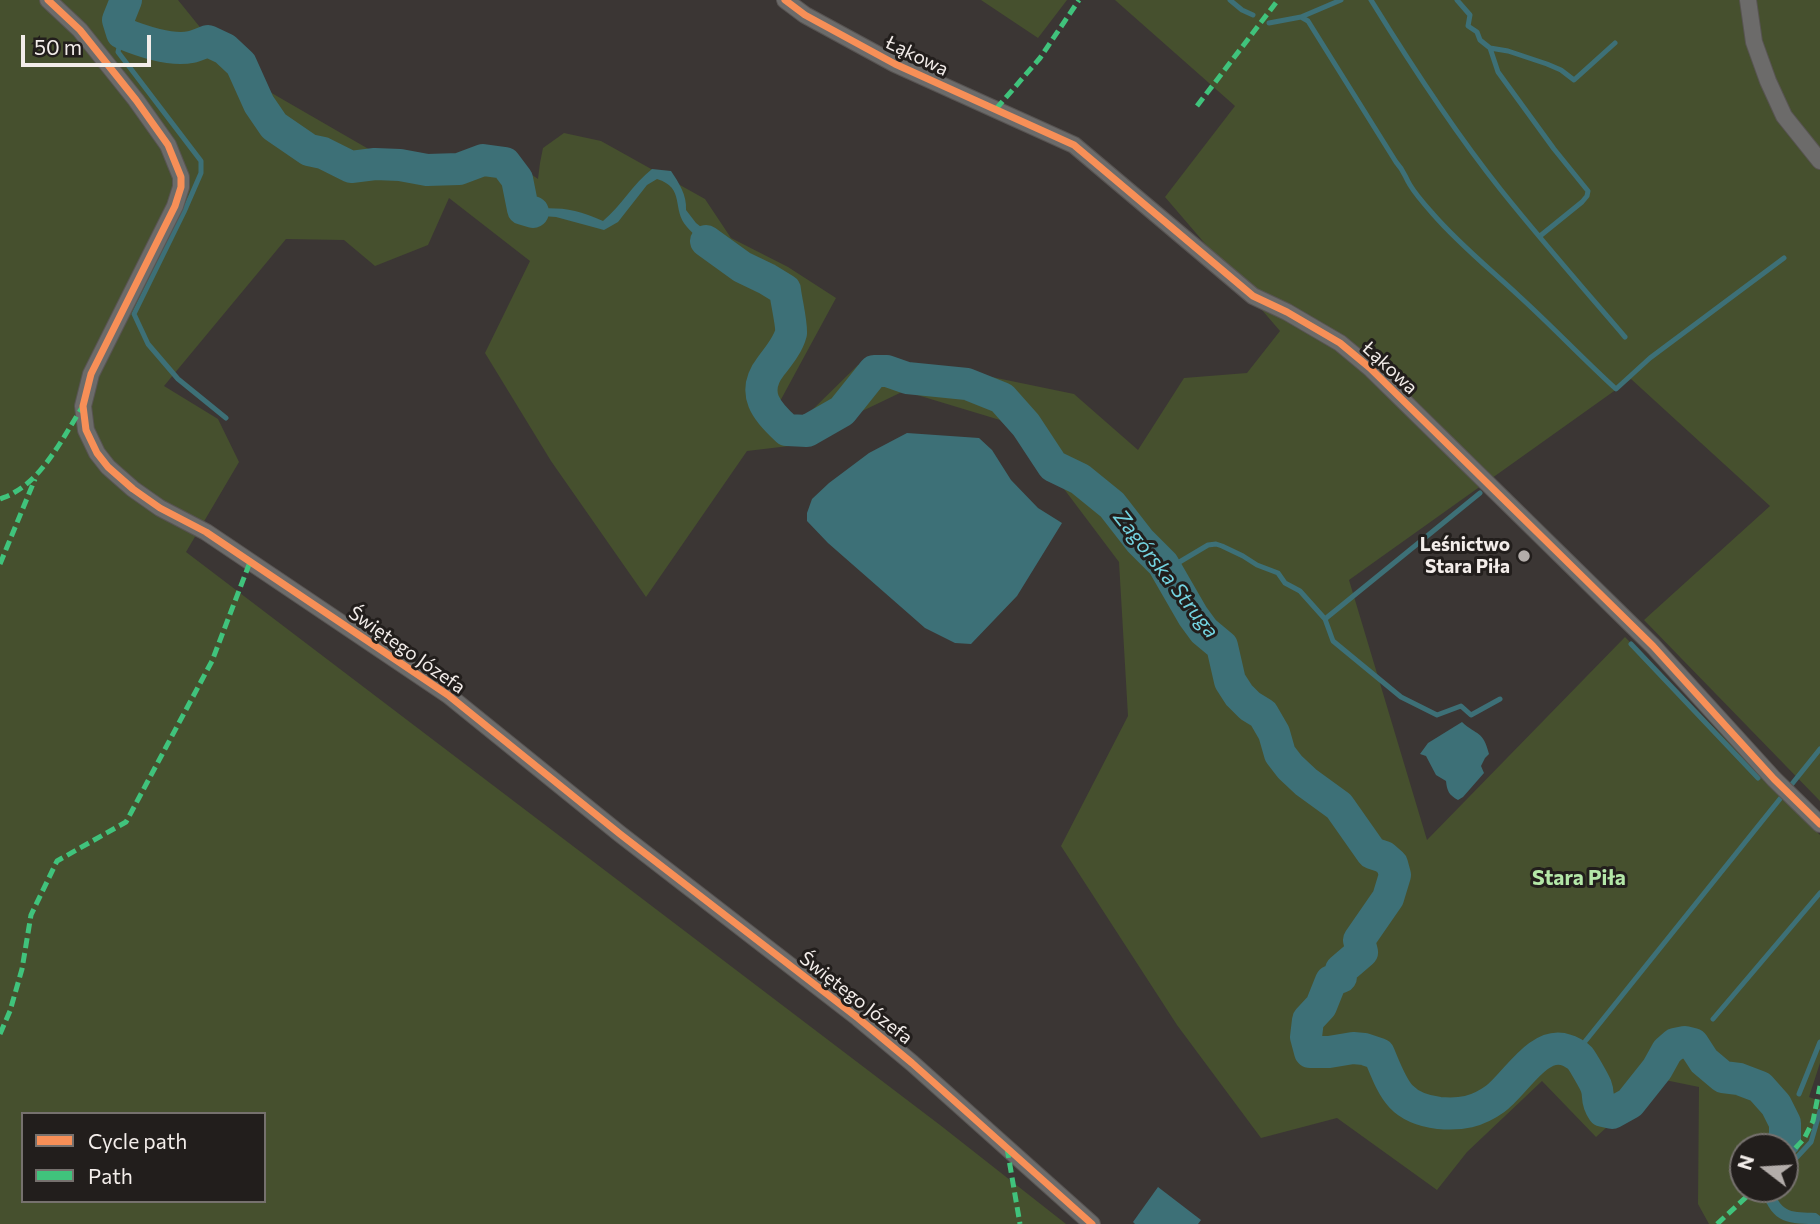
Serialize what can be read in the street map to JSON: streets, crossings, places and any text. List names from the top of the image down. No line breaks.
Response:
{"streets":{"street":["Łąkowa","Świętego Józefa"]},"districts":["Stara Piła"],"water":["Zagórska Struga"],"places":["Leśnictwo Stara Piła"],"legend":["Cycle path","Path"],"scale_bar":"50 m","north":"left"}
